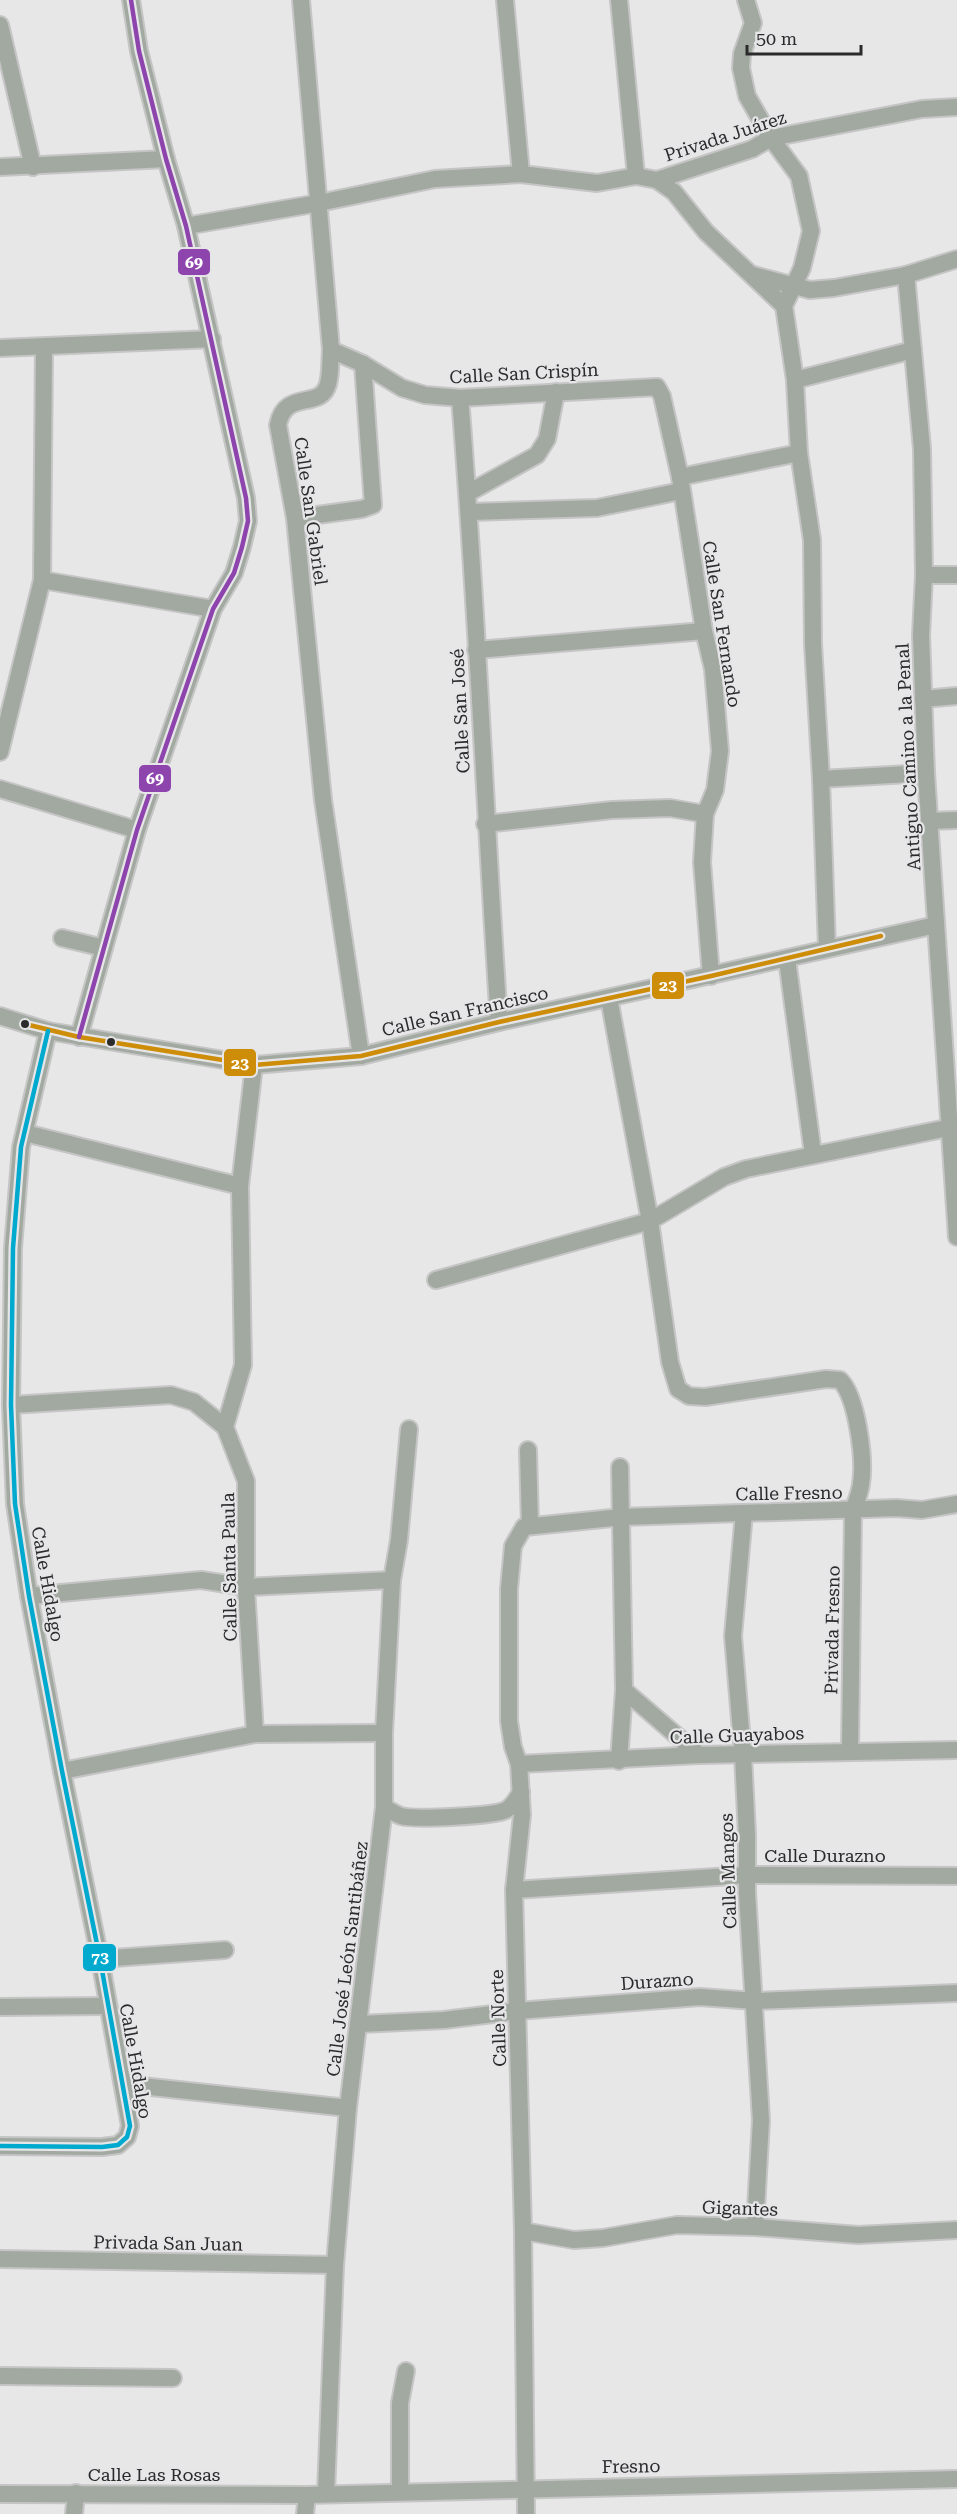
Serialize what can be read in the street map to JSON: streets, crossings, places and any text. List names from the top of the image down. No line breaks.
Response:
{"streets":{"street":["Privada Juárez","Calle San Crispín","Calle San Gabriel","Calle San Fernando","Calle San José","Antiguo Camino a la Penal","Calle San Francisco","Calle Fresno","Calle Santa Paula","Calle Hidalgo","Privada Fresno","Calle Guayabos","Calle Durazno","Calle Mangos","Calle José León Santibáñez","Durazno","Calle Norte","Gigantes","Privada San Juan","Fresno","Calle Las Rosas"]},"crossings":[["Privada Juárez","Calle San Gabriel"],["Calle San Crispín","Calle San Gabriel"],["Calle San Crispín","Calle San Fernando"],["Calle San Crispín","Calle San José"],["Calle San Gabriel","Calle San Francisco"],["Calle San Fernando","Calle San Francisco"],["Calle San José","Calle San Francisco"],["Antiguo Camino a la Penal","Calle San Francisco"],["Calle San Francisco","Calle Hidalgo"],["Calle Fresno","Privada Fresno"],["Calle Fresno","Calle Mangos"],["Calle Fresno","Calle Norte"],["Privada Fresno","Calle Guayabos"],["Calle Guayabos","Calle Mangos"],["Calle Guayabos","Calle Norte"],["Calle Durazno","Calle Mangos"],["Calle Durazno","Calle Norte"],["Calle Mangos","Durazno"],["Calle Mangos","Gigantes"],["Calle José León Santibáñez","Durazno"],["Calle José León Santibáñez","Privada San Juan"],["Calle José León Santibáñez","Fresno"],["Durazno","Calle Norte"],["Calle Norte","Gigantes"],["Calle Norte","Fresno"],["Fresno","Calle Las Rosas"]],"lines":["transit line 69","transit line 23","transit line 73"],"scale_bar":"50 m"}
